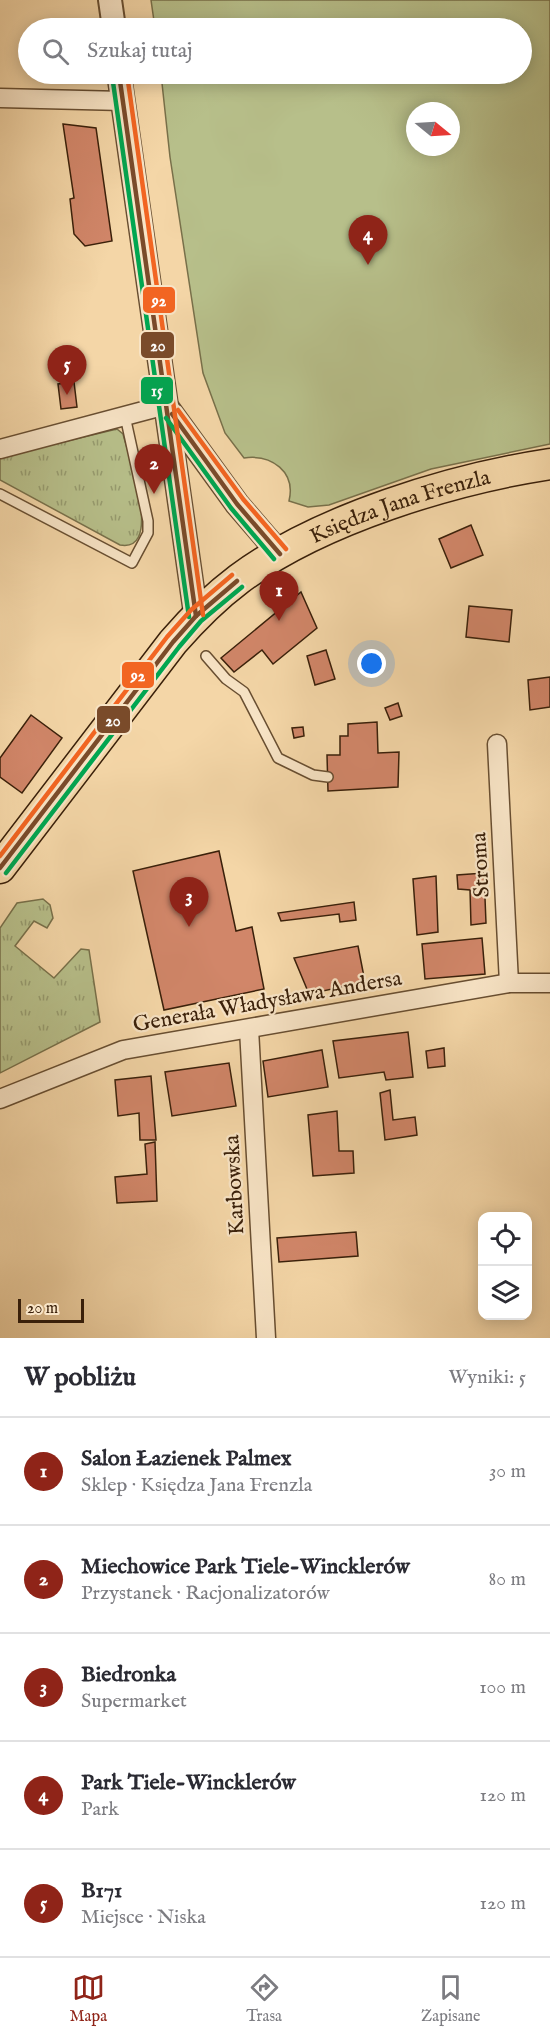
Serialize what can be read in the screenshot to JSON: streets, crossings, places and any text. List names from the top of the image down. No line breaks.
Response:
{"streets":{"main road":["Księdza Jana Frenzla"],"street":["Stroma","Generała Władysława Andersa","Karbowska"]},"crossings":[["Stroma","Generała Władysława Andersa"],["Generała Władysława Andersa","Karbowska"]],"lines":["transit line 20","transit line 15","transit line 92"],"scale_bar":"20 m","north":"right","page":{"search":"Szukaj tutaj","pins":["4","5","2","1","3"],"scale":"20 m","heading":["W pobliżu","Wyniki: 5"],"list":[{"mark":"1","name":"Salon Łazienek Palmex","note":"Sklep · Księdza Jana Frenzla","value":"30 m"},{"mark":"2","name":"Miechowice Park Tiele-Wincklerów","note":"Przystanek · Racjonalizatorów","value":"80 m"},{"mark":"3","name":"Biedronka","note":"Supermarket","value":"100 m"},{"mark":"4","name":"Park Tiele-Wincklerów","note":"Park","value":"120 m"},{"mark":"5","name":"B171","note":"Miejsce · Niska","value":"120 m"}],"nav":["Mapa","Trasa","Zapisane"]}}
